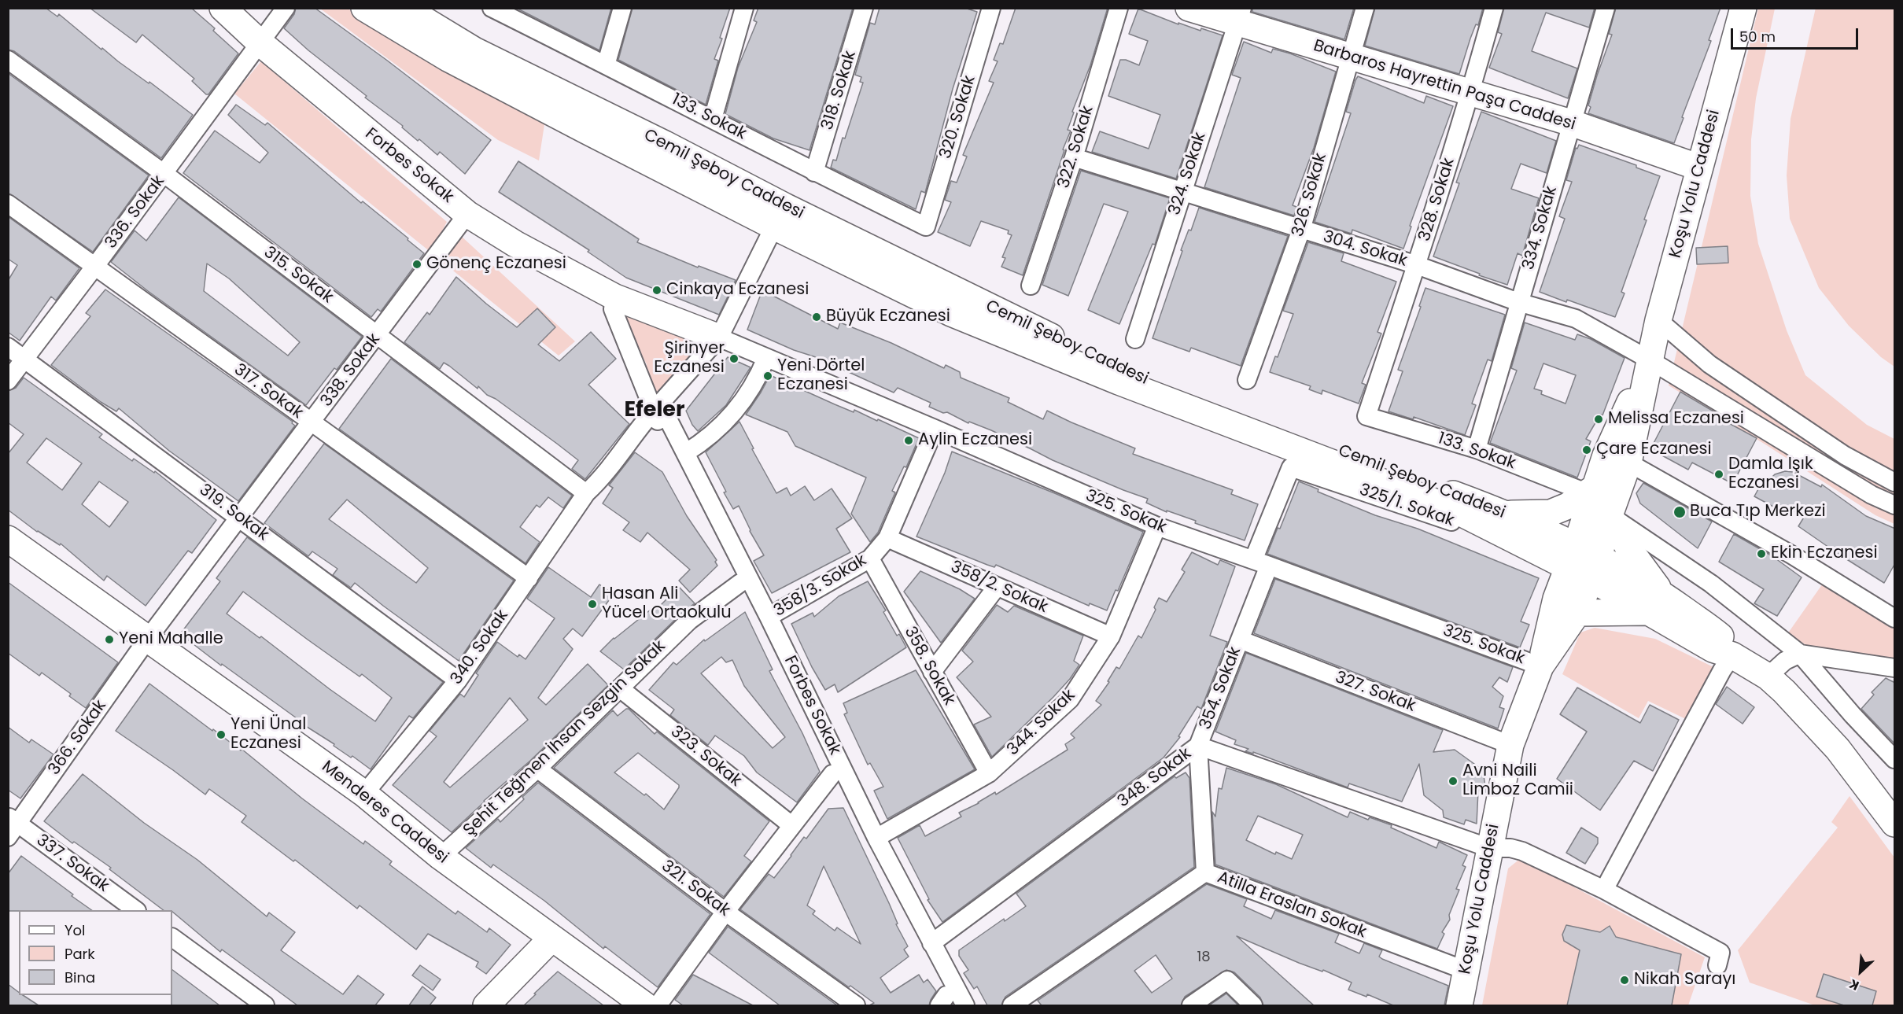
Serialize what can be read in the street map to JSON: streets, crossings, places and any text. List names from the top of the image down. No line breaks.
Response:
{"streets":{"main road":["Barbaros Hayrettin Paşa Caddesi","Forbes Sokak","Cemil Şeboy Caddesi","Koşu Yolu Caddesi","Menderes Caddesi"],"street":["318. Sokak","133. Sokak","320. Sokak","322. Sokak","324. Sokak","326. Sokak","328. Sokak","336. Sokak","334. Sokak","304. Sokak","315. Sokak","338. Sokak","317. Sokak","325/1. Sokak","325. Sokak","319. Sokak","358/3. Sokak","358/2. Sokak","340. Sokak","358. Sokak","354. Sokak","327. Sokak","344. Sokak","366. Sokak","Şehit Teğmen İhsan Sezgin Sokak","323. Sokak","348. Sokak","337. Sokak","321. Sokak","Atilla Eraslan Sokak"]},"crossings":[["Barbaros Hayrettin Paşa Caddesi","324. Sokak"],["Barbaros Hayrettin Paşa Caddesi","Koşu Yolu Caddesi"],["Barbaros Hayrettin Paşa Caddesi","326. Sokak"],["Barbaros Hayrettin Paşa Caddesi","328. Sokak"],["Barbaros Hayrettin Paşa Caddesi","334. Sokak"],["318. Sokak","133. Sokak"],["133. Sokak","320. Sokak"],["133. Sokak","Koşu Yolu Caddesi"],["133. Sokak","328. Sokak"],["133. Sokak","334. Sokak"],["322. Sokak","304. Sokak"],["Forbes Sokak","336. Sokak"],["Forbes Sokak","338. Sokak"],["Forbes Sokak","325. Sokak"],["Forbes Sokak","358/3. Sokak"],["Forbes Sokak","344. Sokak"],["Forbes Sokak","Şehit Teğmen İhsan Sezgin Sokak"],["Forbes Sokak","348. Sokak"],["324. Sokak","304. Sokak"],["Cemil Şeboy Caddesi","Koşu Yolu Caddesi"],["Cemil Şeboy Caddesi","325/1. Sokak"],["Koşu Yolu Caddesi","304. Sokak"],["Koşu Yolu Caddesi","325. Sokak"],["Koşu Yolu Caddesi","327. Sokak"],["Koşu Yolu Caddesi","348. Sokak"],["Koşu Yolu Caddesi","Atilla Eraslan Sokak"],["326. Sokak","304. Sokak"],["328. Sokak","304. Sokak"],["336. Sokak","315. Sokak"],["336. Sokak","317. Sokak"],["336. Sokak","319. Sokak"],["334. Sokak","304. Sokak"],["315. Sokak","338. Sokak"],["315. Sokak","340. Sokak"],["338. Sokak","317. Sokak"],["338. Sokak","319. Sokak"],["338. Sokak","366. Sokak"],["338. Sokak","Menderes Caddesi"],["317. Sokak","340. Sokak"],["325/1. Sokak","354. Sokak"],["325. Sokak","358/3. Sokak"],["325. Sokak","354. Sokak"],["325. Sokak","344. Sokak"],["319. Sokak","340. Sokak"],["358/3. Sokak","358/2. Sokak"],["358/3. Sokak","358. Sokak"],["358/2. Sokak","344. Sokak"],["340. Sokak","Menderes Caddesi"],["358. Sokak","344. Sokak"],["354. Sokak","327. Sokak"],["354. Sokak","348. Sokak"],["354. Sokak","Atilla Eraslan Sokak"],["366. Sokak","Menderes Caddesi"],["366. Sokak","337. Sokak"],["Şehit Teğmen İhsan Sezgin Sokak","323. Sokak"],["Şehit Teğmen İhsan Sezgin Sokak","Menderes Caddesi"],["Şehit Teğmen İhsan Sezgin Sokak","321. Sokak"]],"districts":["Efeler"],"places":["Gönenç Eczanesi","Cinkaya Eczanesi","Büyük Eczanesi","Şirinyer Eczanesi","Yeni Dörtel Eczanesi","Melissa Eczanesi","Aylin Eczanesi","Çare Eczanesi","Damla Işık Eczanesi","Buca Tıp Merkezi","Ekin Eczanesi","Hasan Ali Yücel Ortaokulu","Yeni Mahalle","Yeni Ünal Eczanesi","Avni Naili Limboz Camii","Nikah Sarayı"],"house_numbers":["18"],"legend":["Yol","Park","Bina"],"scale_bar":"50 m","north":"bottom left"}
